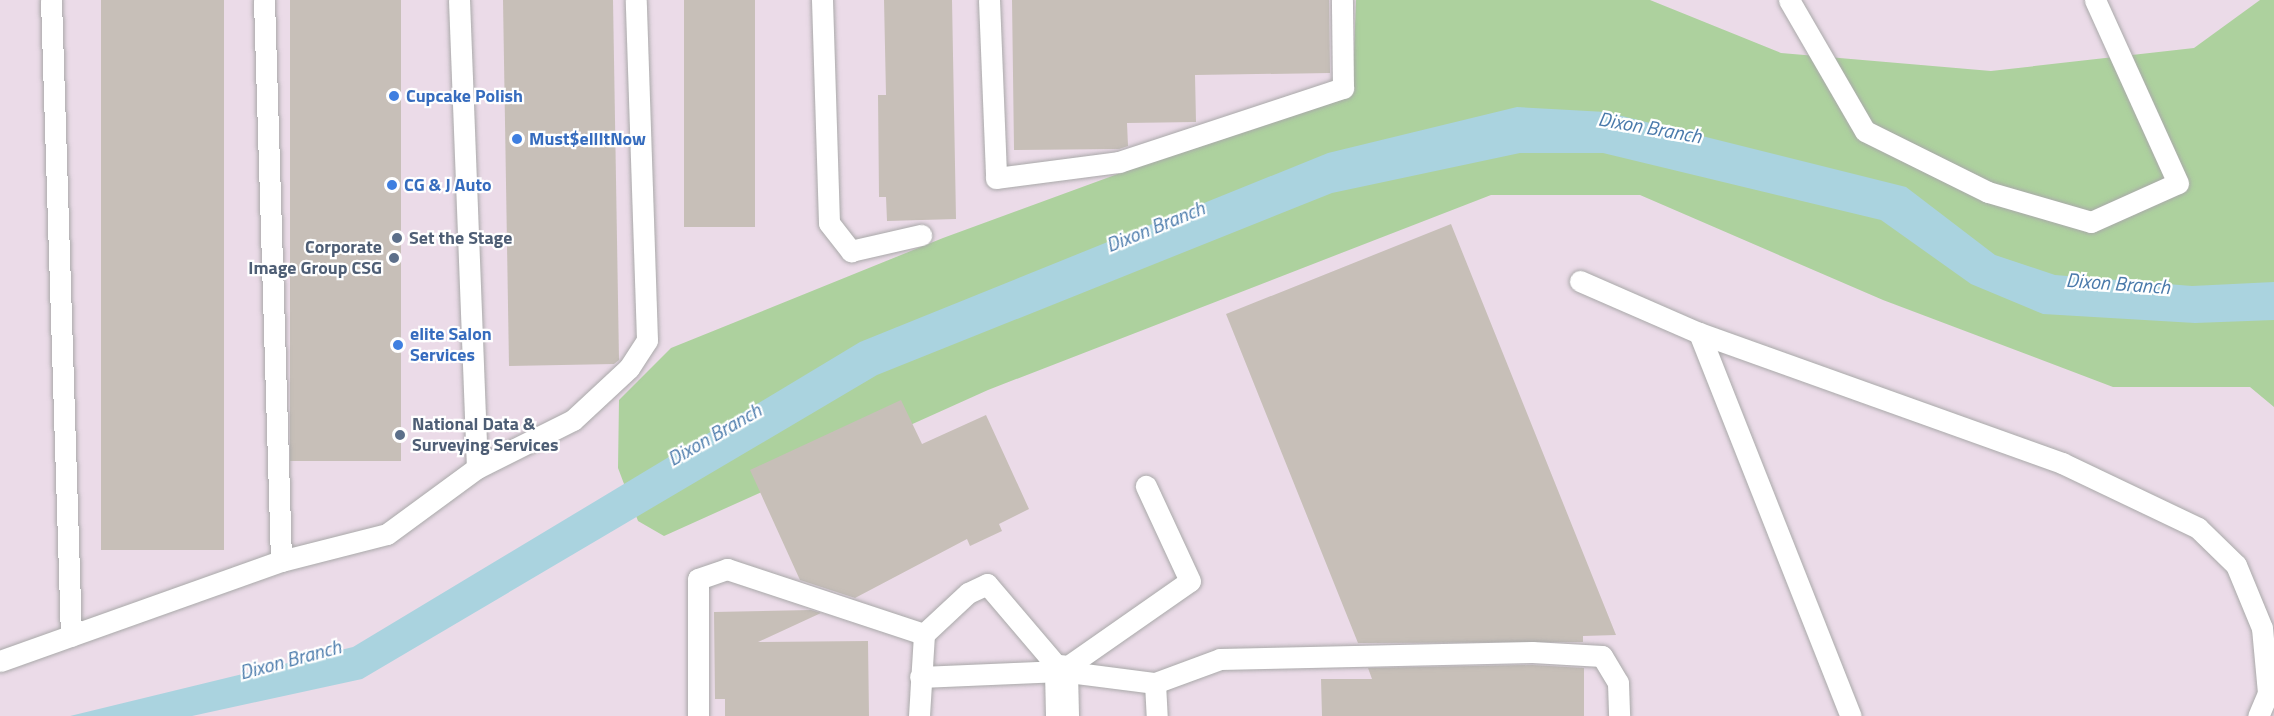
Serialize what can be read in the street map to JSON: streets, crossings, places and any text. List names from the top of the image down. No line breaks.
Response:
{"water":["Dixon Branch"],"places":["Cupcake Polish","Must$ellItNow","CG & J Auto","Set the Stage","Corporate Image Group CSG","elite Salon Services","National Data & Surveying Services"]}
